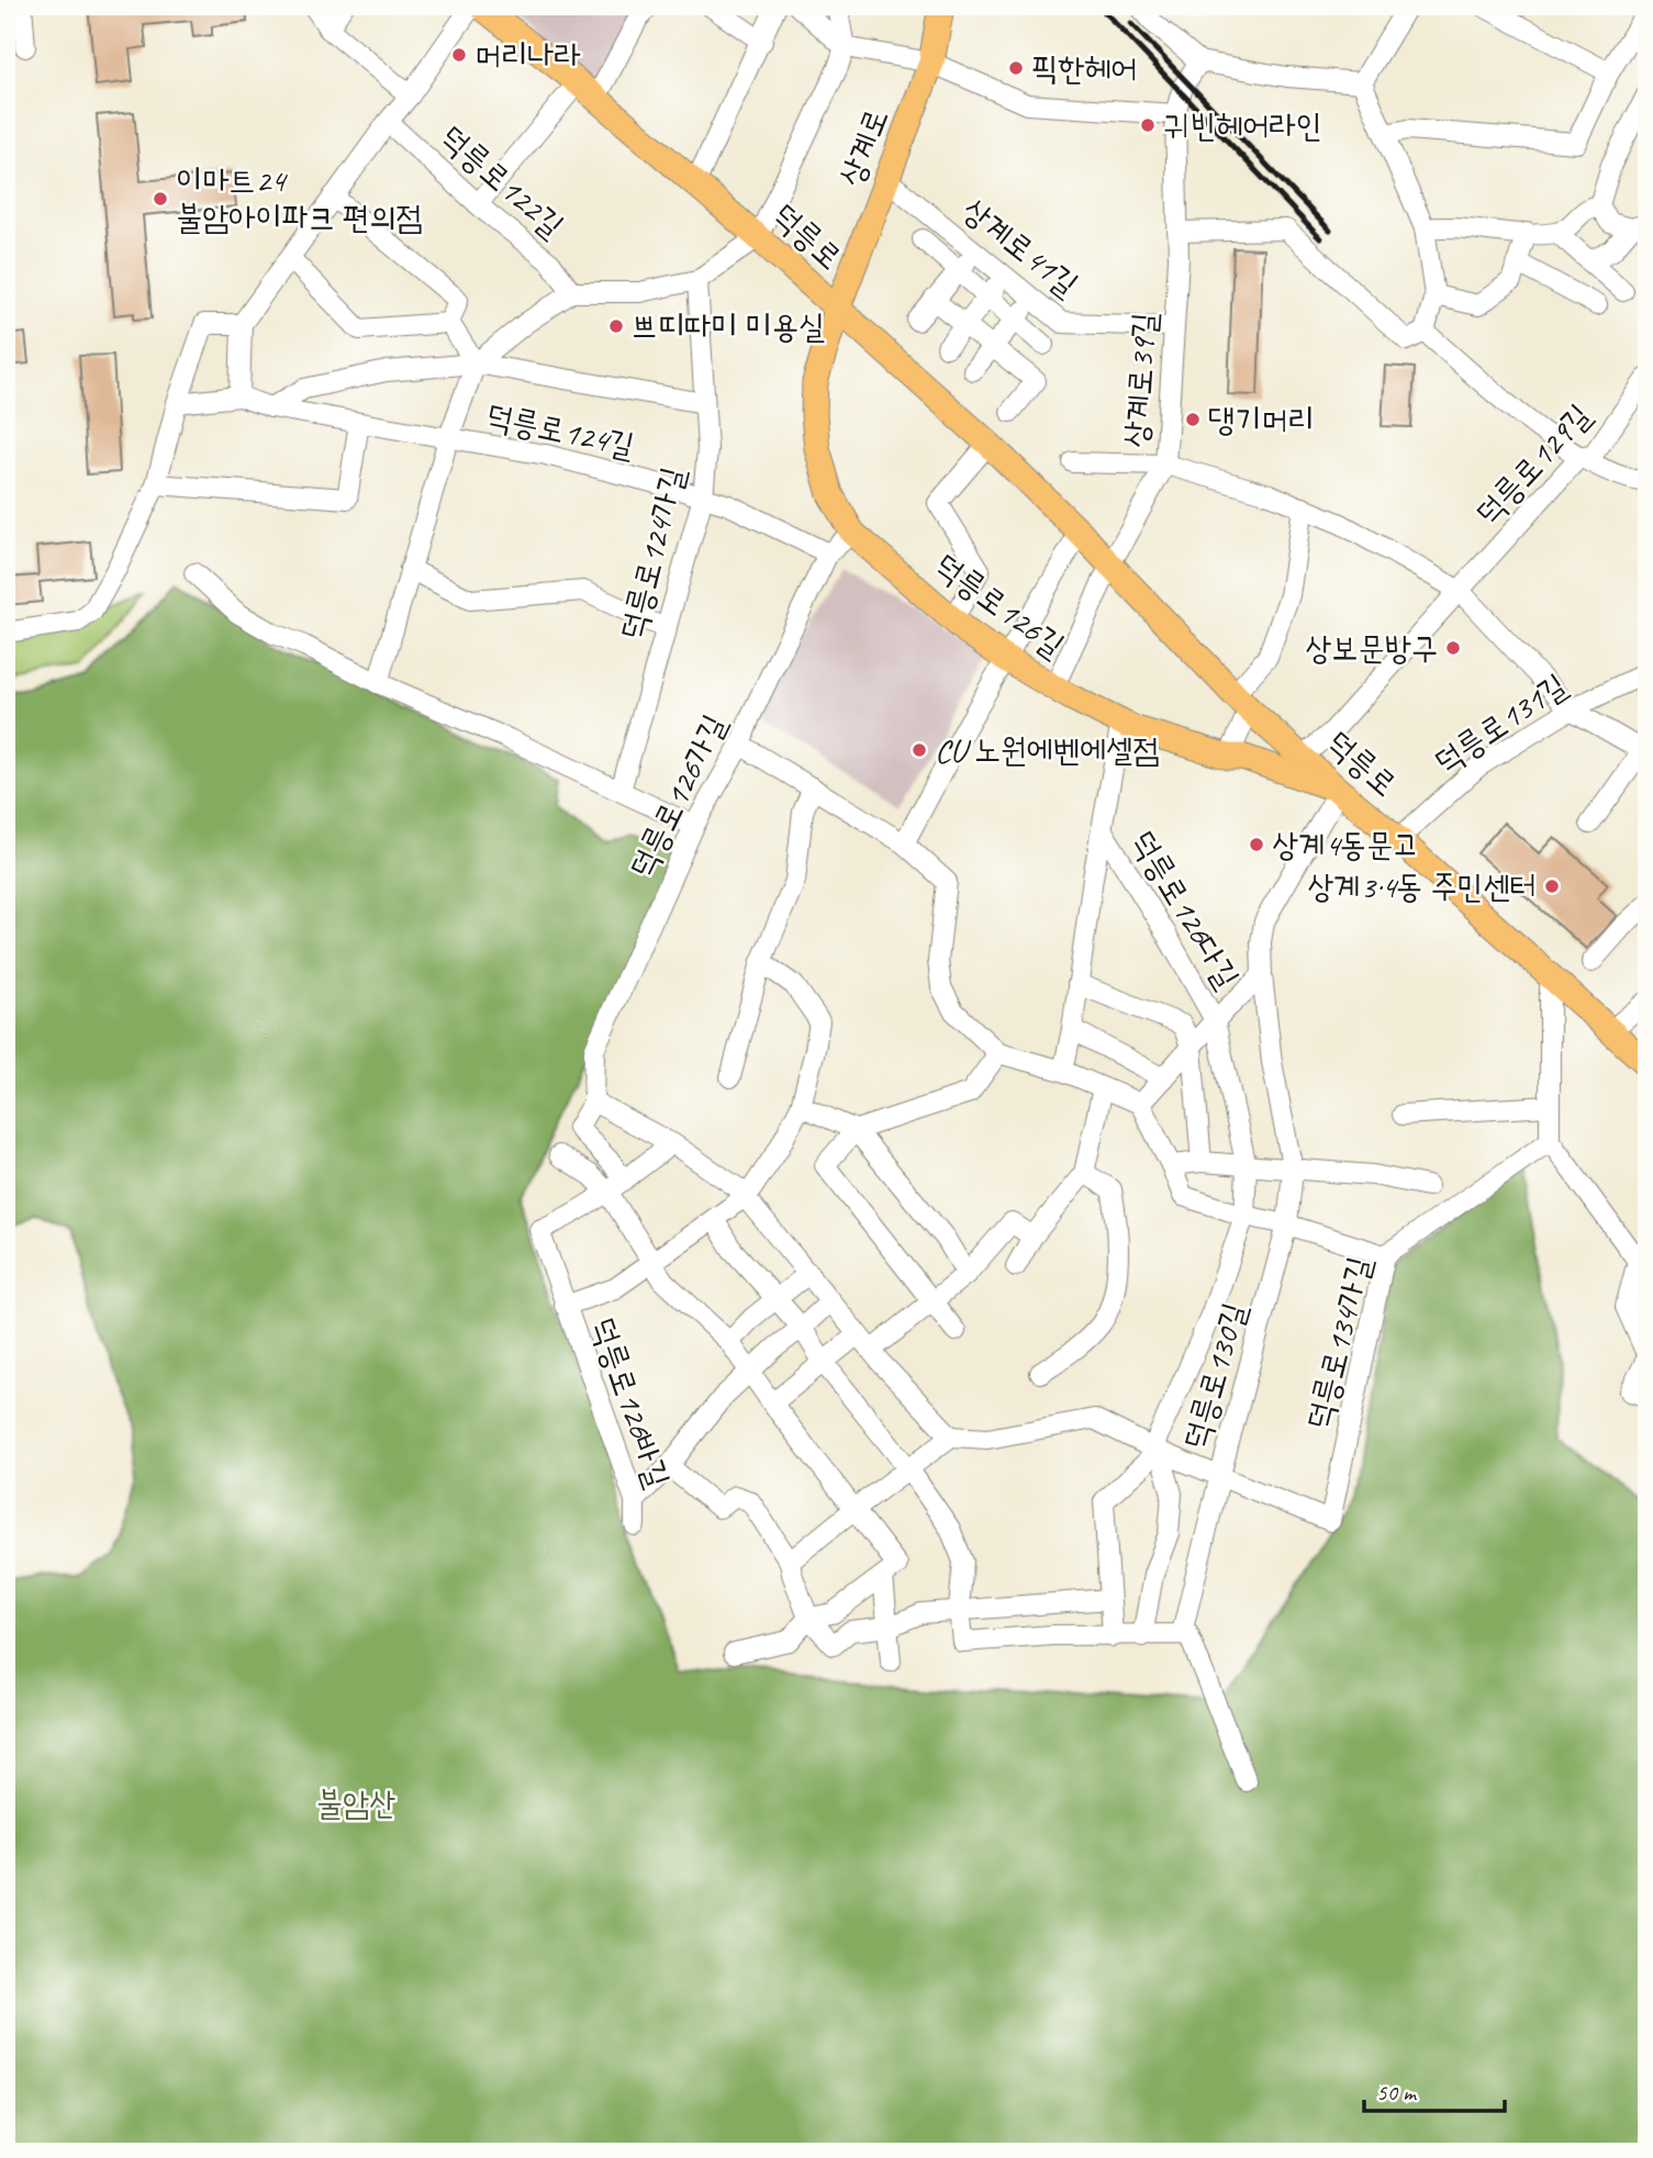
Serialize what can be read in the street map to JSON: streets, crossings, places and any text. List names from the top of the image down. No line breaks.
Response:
{"streets":{"main road":["상계로","덕릉로","덕릉로126길"],"street":["덕릉로122길","상계로41길","상계로39길","덕릉로124길","덕릉로129길","덕릉로124가길","덕릉로131길","덕릉로126가길","덕릉로126다길","덕릉로134가길","덕릉로130길","덕릉로126바길"]},"crossings":[["상계로","덕릉로"],["상계로","상계로41길"],["상계로","덕릉로126길"],["덕릉로122길","덕릉로124길"],["덕릉로","상계로39길"],["덕릉로","덕릉로129길"],["덕릉로","덕릉로126길"],["덕릉로","덕릉로131길"],["덕릉로","덕릉로130길"],["상계로41길","상계로39길"],["덕릉로124길","덕릉로124가길"],["덕릉로124길","덕릉로126가길"],["덕릉로126길","덕릉로126가길"],["덕릉로126길","덕릉로126다길"],["덕릉로126길","덕릉로130길"],["덕릉로126가길","덕릉로126바길"],["덕릉로126다길","덕릉로130길"],["덕릉로134가길","덕릉로130길"]],"parks":["불암산"],"places":["머리나라","픽한헤어","귀빈헤어라인","이마트24 불암아이파크 편의점","쁘띠따미 미용실","댕기머리","상보문방구","CU 노원에벤에셀점","상계4동문고","상계3·4동 주민센터"],"scale_bar":"50 m"}
